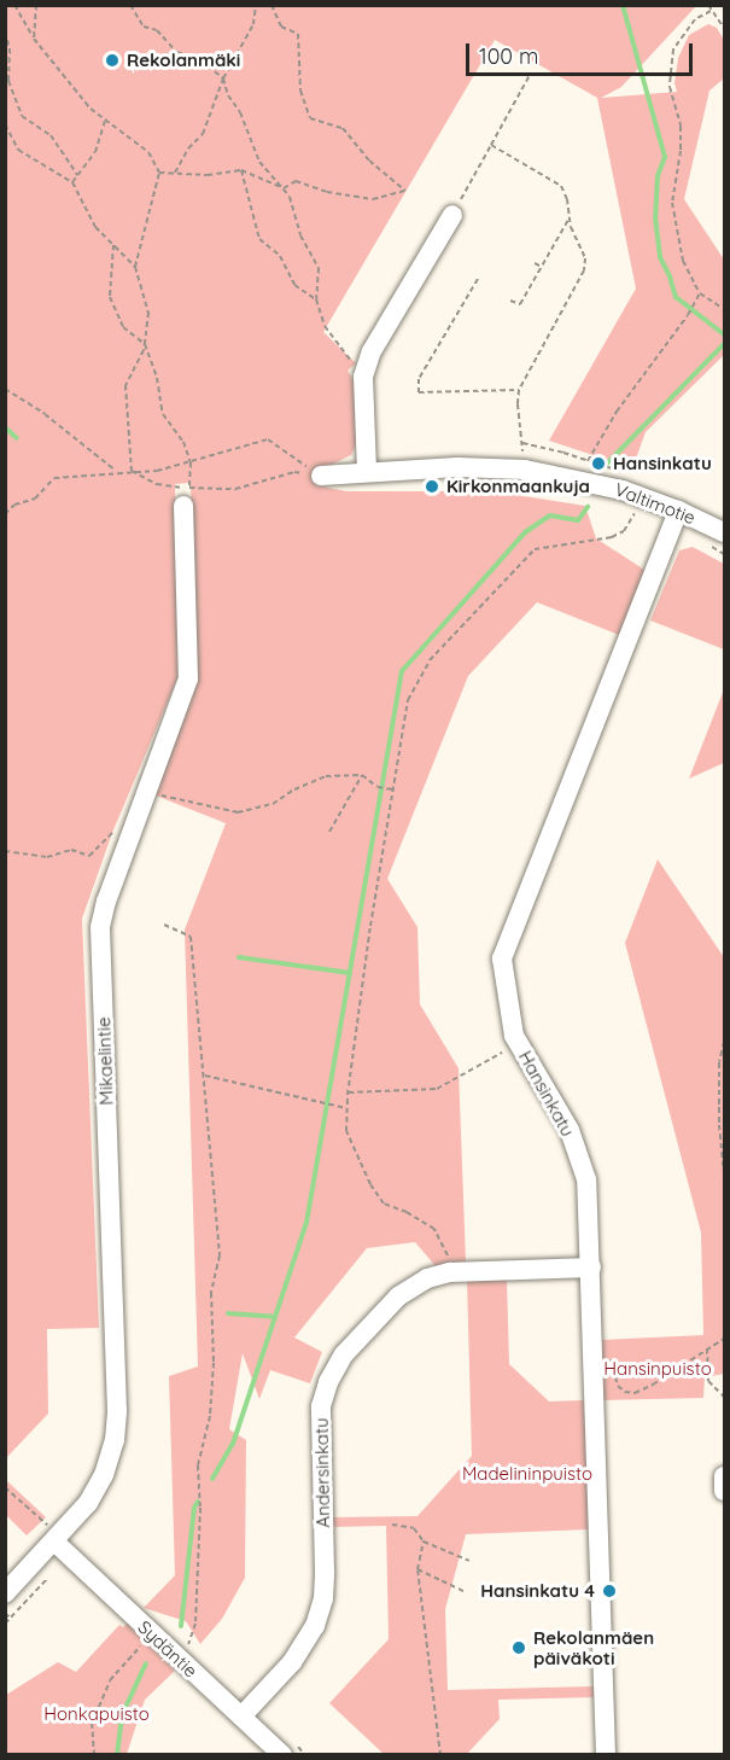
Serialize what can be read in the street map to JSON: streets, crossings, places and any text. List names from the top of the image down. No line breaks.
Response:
{"streets":{"street":["Valtimotie","Mikaelintie","Hansinkatu","Andersinkatu","Sydäntie"]},"crossings":[["Valtimotie","Hansinkatu"],["Mikaelintie","Sydäntie"],["Hansinkatu","Andersinkatu"],["Andersinkatu","Sydäntie"]],"parks":["Hansinpuisto","Madelininpuisto","Honkapuisto"],"places":["Rekolanmäki","Hansinkatu","Kirkonmaankuja","Hansinkatu 4","Rekolanmäen päiväkoti"],"scale_bar":"100 m"}
